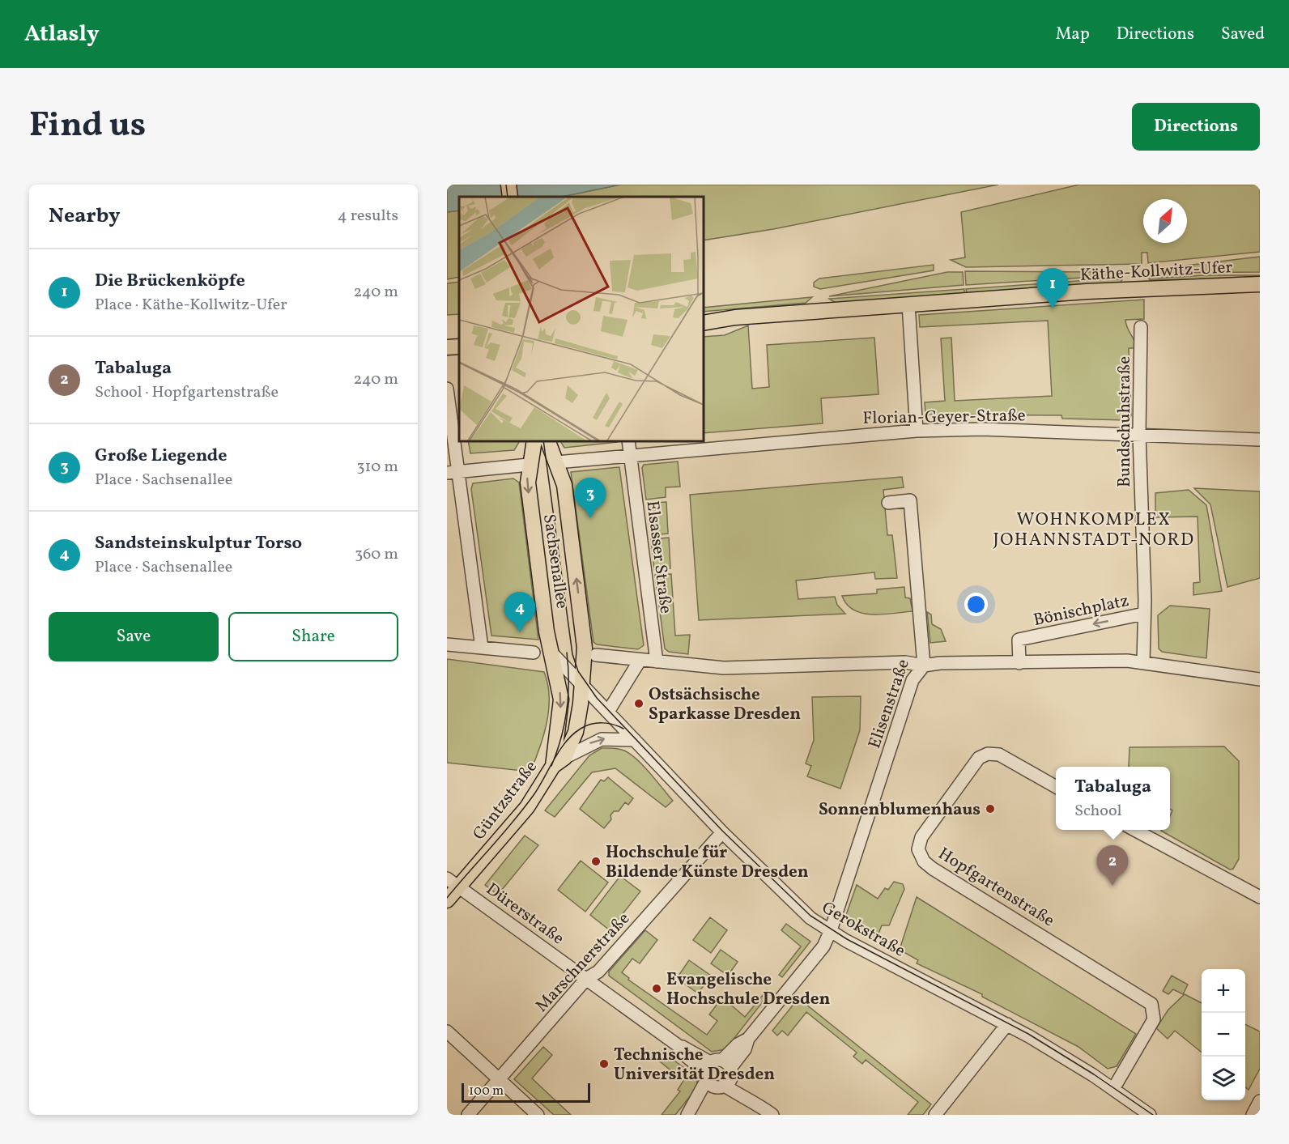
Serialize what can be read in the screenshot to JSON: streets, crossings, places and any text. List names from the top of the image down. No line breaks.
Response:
{"streets":{"main road":["Käthe-Kollwitz-Ufer","Sachsenallee","Güntzstraße"],"street":["Florian-Geyer-Straße","Bundschuhstraße","Elsasser Straße","Bönischplatz","Elisenstraße","Hopfgartenstraße","Dürerstraße","Gerokstraße","Marschnerstraße"]},"crossings":[["Florian-Geyer-Straße","Bundschuhstraße"],["Florian-Geyer-Straße","Elsasser Straße"],["Florian-Geyer-Straße","Sachsenallee"],["Bundschuhstraße","Bönischplatz"],["Sachsenallee","Güntzstraße"],["Sachsenallee","Gerokstraße"],["Elisenstraße","Dürerstraße"],["Elisenstraße","Gerokstraße"],["Güntzstraße","Dürerstraße"],["Güntzstraße","Gerokstraße"],["Hopfgartenstraße","Gerokstraße"],["Dürerstraße","Marschnerstraße"],["Gerokstraße","Marschnerstraße"]],"districts":["WOHNKOMPLEX JOHANNSTADT-NORD"],"places":["Ostsächsische Sparkasse Dresden","Sonnenblumenhaus","Hochschule für Bildende Künste Dresden","Evangelische Hochschule Dresden","Technische Universität Dresden"],"scale_bar":"100 m","north":"top right","page":{"header":"Atlasly","nav":["Map","Directions","Saved"],"title":"Find us","buttons":["Directions",["Save","Share"]],"heading":["Nearby","4 results"],"list":[{"mark":"1","name":"Die Brückenköpfe","note":"Place · Käthe-Kollwitz-Ufer","value":"240 m"},{"mark":"2","name":"Tabaluga","note":"School · Hopfgartenstraße","value":"240 m"},{"mark":"3","name":"Große Liegende","note":"Place · Sachsenallee","value":"310 m"},{"mark":"4","name":"Sandsteinskulptur Torso","note":"Place · Sachsenallee","value":"360 m"}],"pins":["1","3","4","2"],"popup":["Tabaluga","School"],"map_buttons":["+","−"],"scale":"100 m"}}
